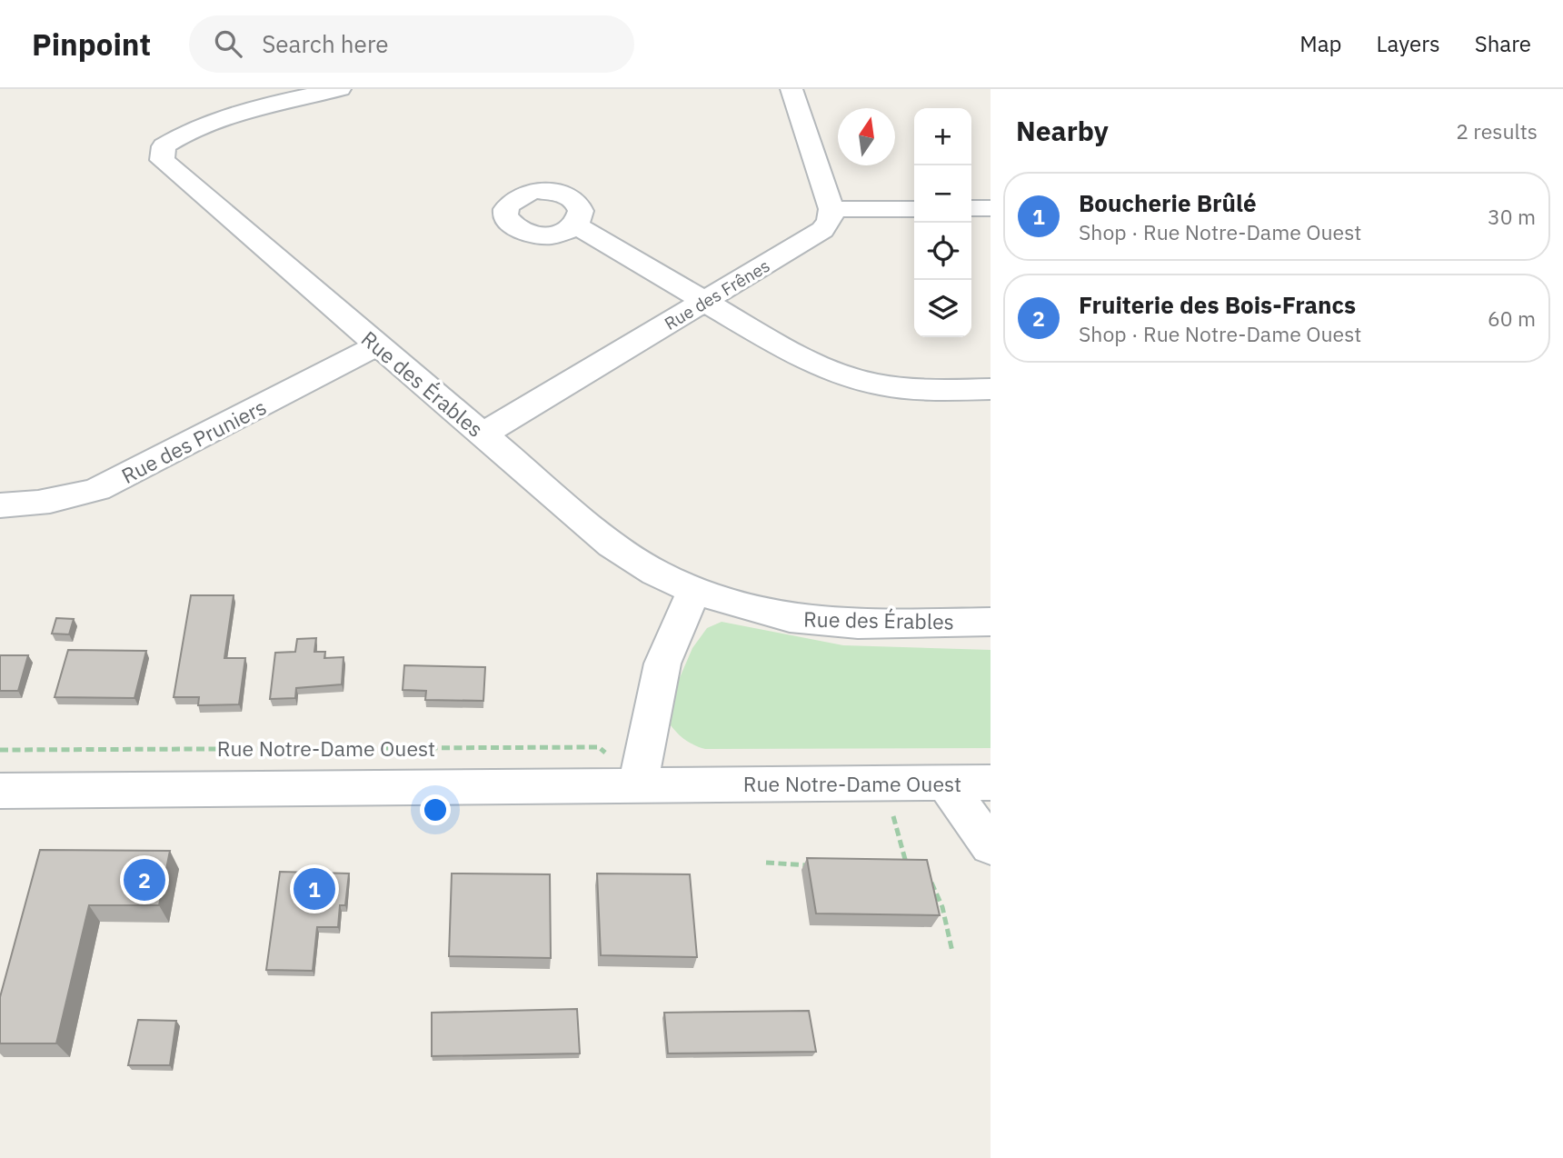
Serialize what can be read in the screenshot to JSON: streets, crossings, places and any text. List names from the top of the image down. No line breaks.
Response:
{"streets":{"street":["Rue des Frênes","Rue des Érables","Rue des Pruniers","Rue Notre-Dame Ouest"]},"crossings":[["Rue des Frênes","Rue des Érables"],["Rue des Érables","Rue des Pruniers"]],"north":"top","page":{"header":"Pinpoint","search":"Search here","nav":["Map","Layers","Share"],"heading":["Nearby","2 results"],"map_buttons":["+","−"],"list":[{"mark":"1","name":"Boucherie Brûlé","note":"Shop · Rue Notre-Dame Ouest","value":"30 m"},{"mark":"2","name":"Fruiterie des Bois-Francs","note":"Shop · Rue Notre-Dame Ouest","value":"60 m"}],"pins":["2","1"]}}
